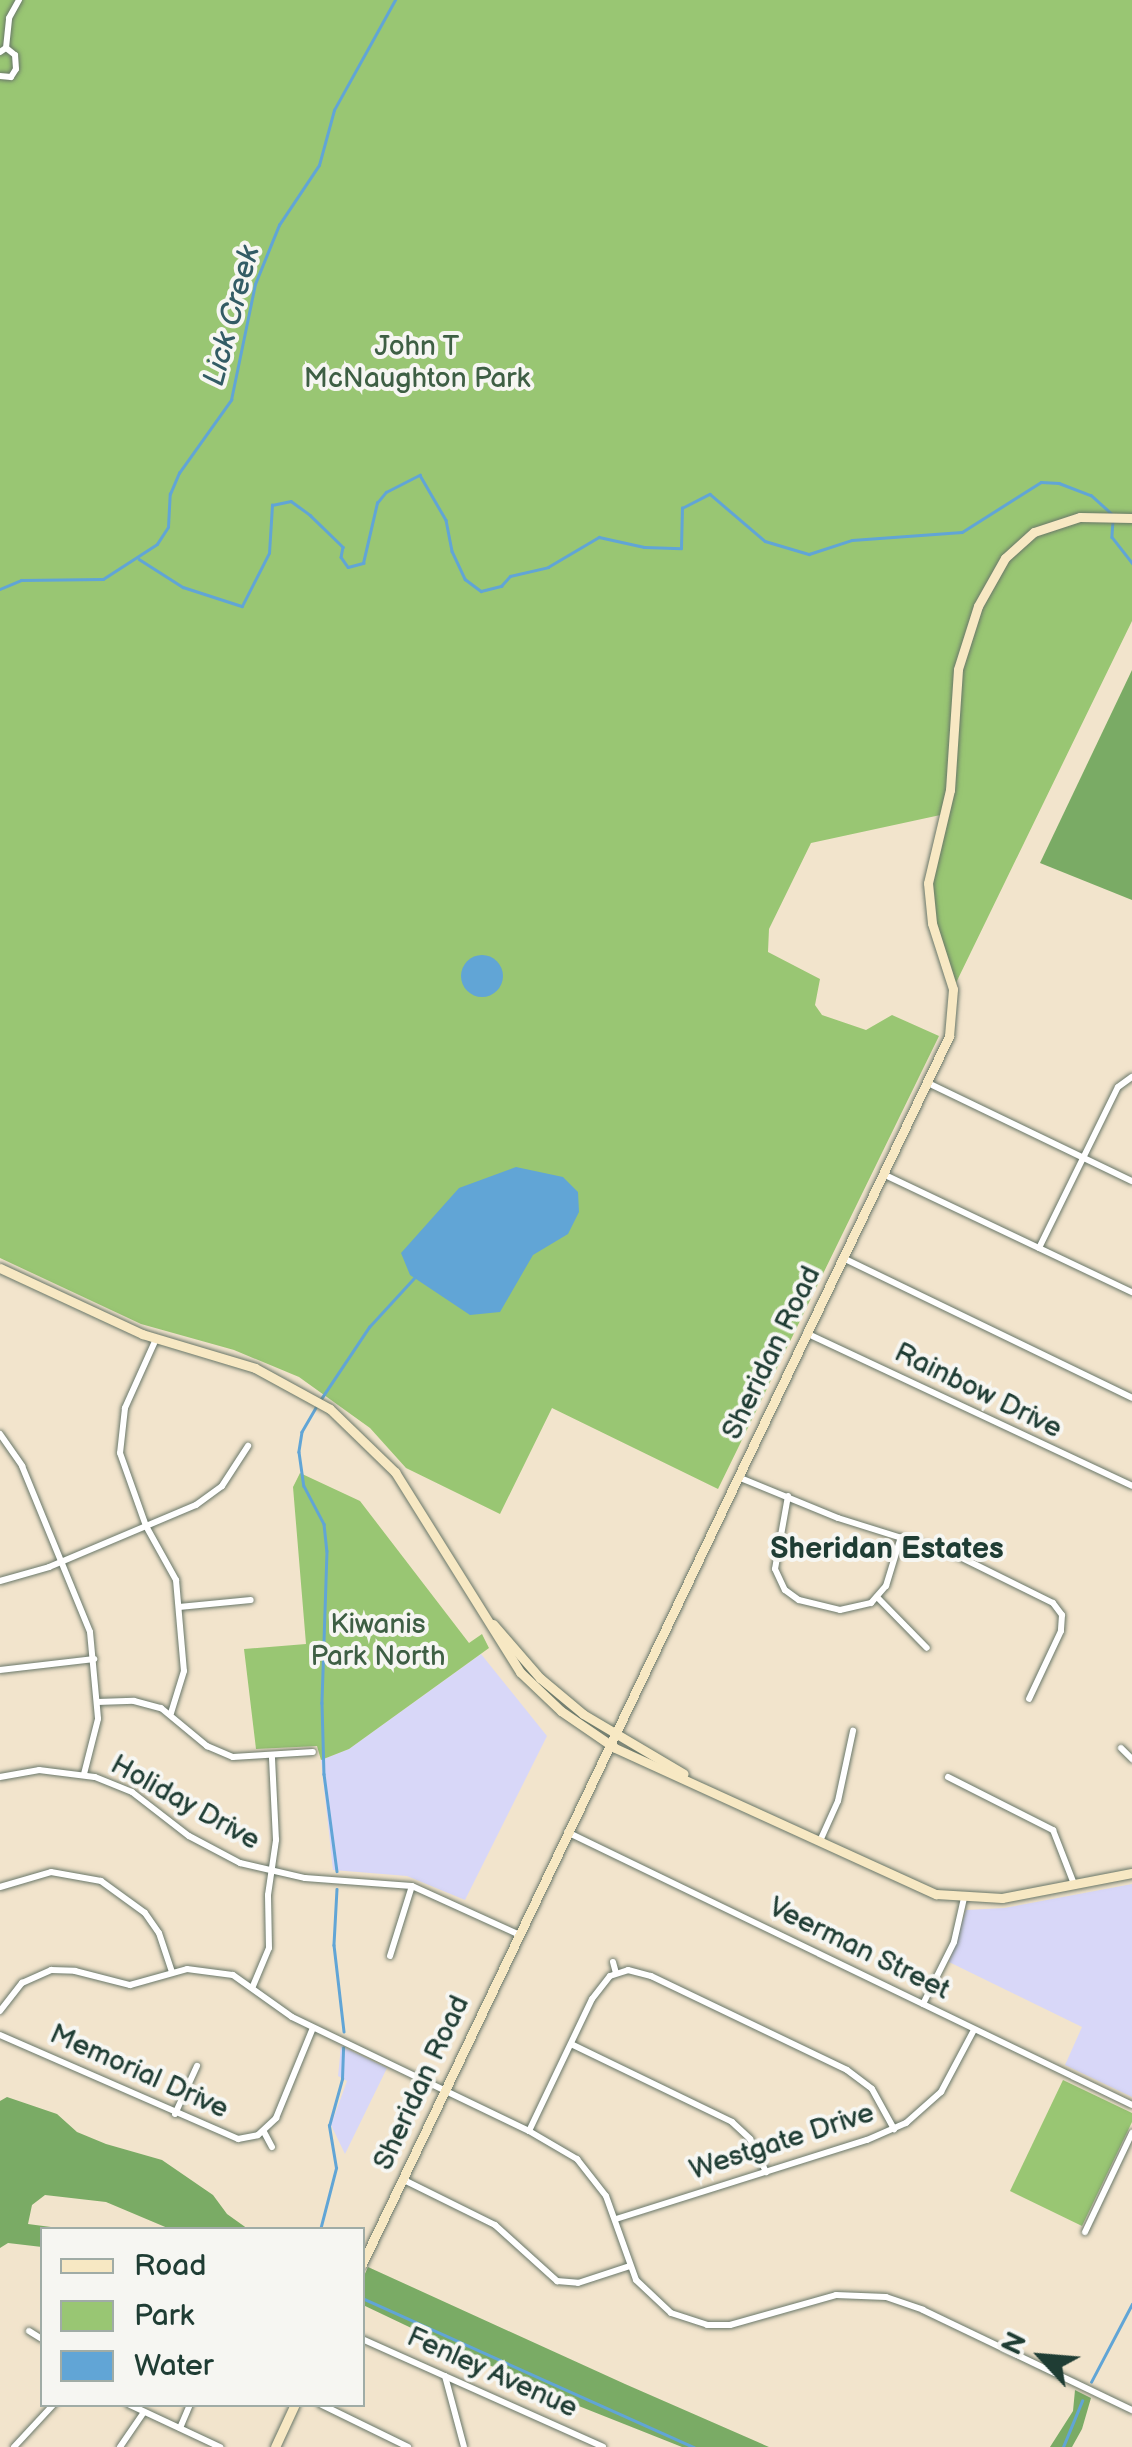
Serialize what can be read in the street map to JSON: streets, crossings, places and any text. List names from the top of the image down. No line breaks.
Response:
{"streets":{"main road":["Sheridan Road"],"street":["Rainbow Drive","Holiday Drive","Veerman Street","Memorial Drive","Westgate Drive","Fenley Avenue"]},"crossings":[["Sheridan Road","Rainbow Drive"],["Sheridan Road","Holiday Drive"],["Sheridan Road","Veerman Street"],["Veerman Street","Westgate Drive"]],"districts":["Sheridan Estates"],"water":["Lick Creek"],"parks":["John T McNaughton Park","Kiwanis Park North"],"legend":["Road","Park","Water"],"north":"top left"}
